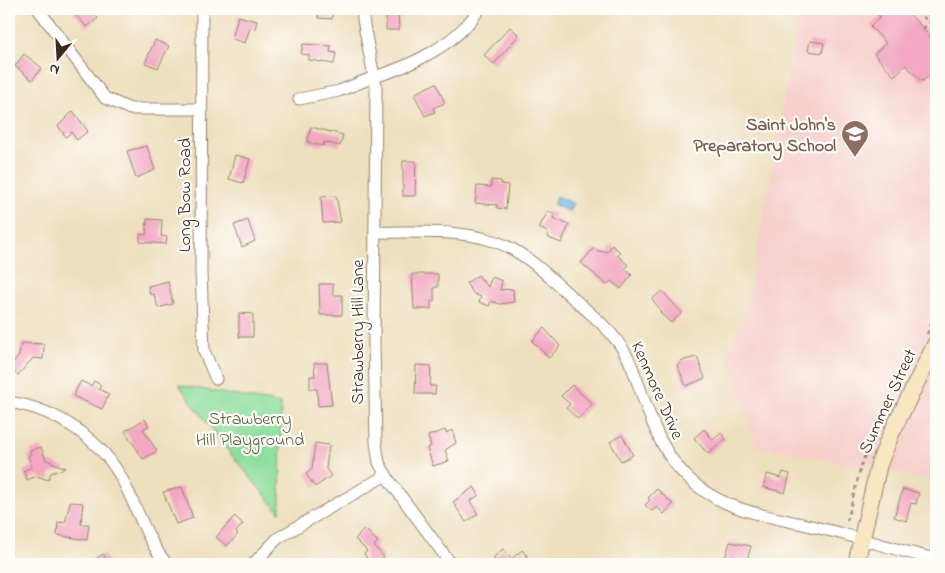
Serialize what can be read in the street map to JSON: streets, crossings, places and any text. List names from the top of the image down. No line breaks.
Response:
{"streets":{"street":["Long Bow Road","Strawberry Hill Lane","Kenmore Drive","Summer Street"]},"crossings":[["Strawberry Hill Lane","Kenmore Drive"],["Kenmore Drive","Summer Street"]],"parks":["Strawberry Hill Playground"],"places":{"school or university":["Saint John's Preparatory School"]},"north":"bottom"}
